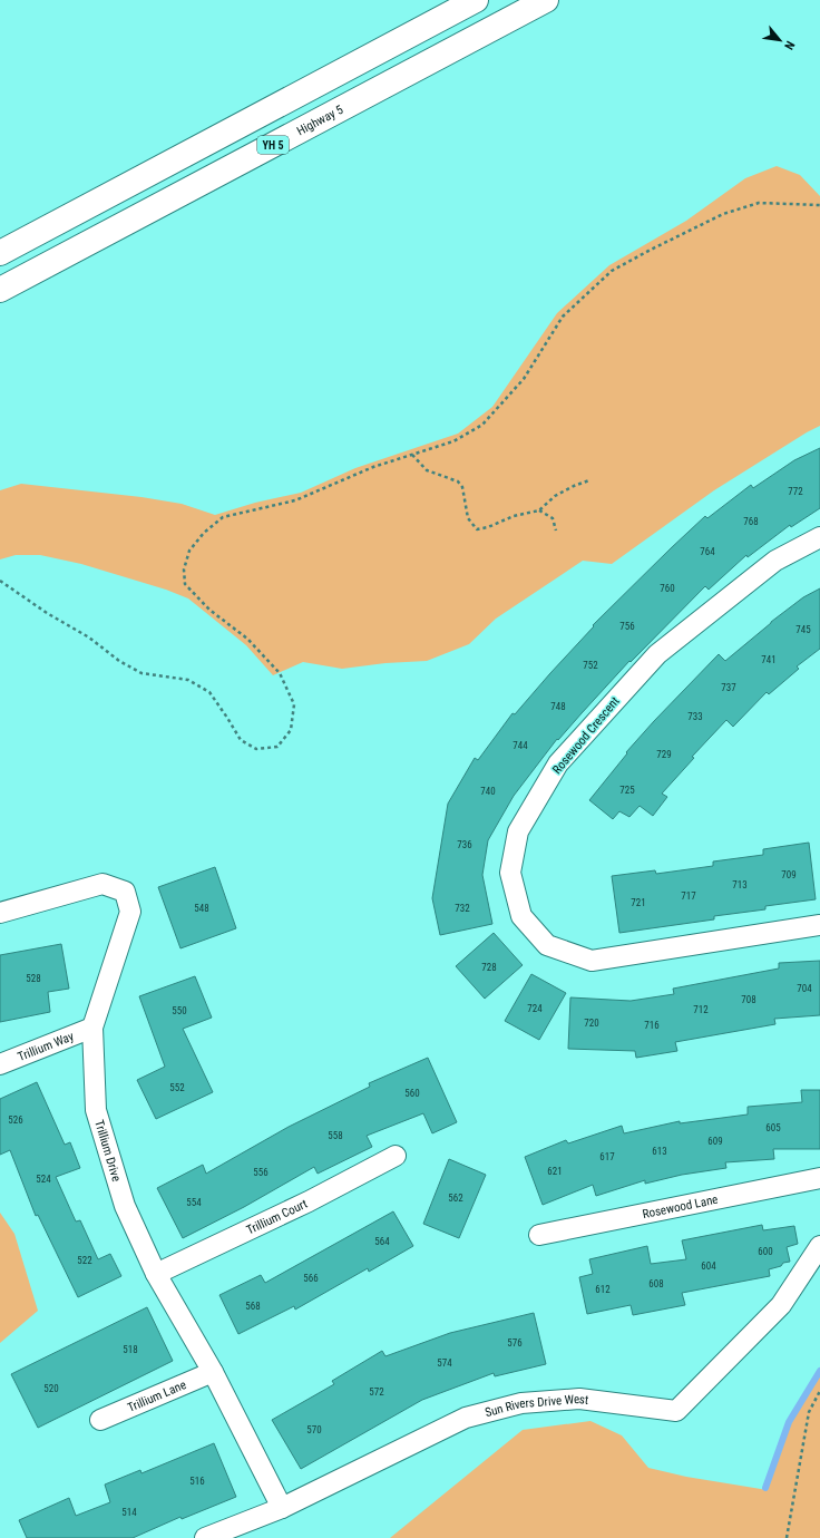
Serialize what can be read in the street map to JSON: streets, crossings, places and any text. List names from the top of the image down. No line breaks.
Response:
{"streets":{"highway":["Highway 5","YH 5"],"street":["Rosewood Crescent","Trillium Way","Trillium Drive","Rosewood Lane","Trillium Court","Trillium Lane","Sun Rivers Drive West"]},"crossings":[["Trillium Way","Trillium Drive"],["Trillium Drive","Trillium Court"],["Trillium Drive","Trillium Lane"],["Trillium Drive","Sun Rivers Drive West"]],"house_numbers":["772","768","764","760","756","745","741","752","737","748","733","744","729","725","740","736","709","713","717","721","548","732","728","528","704","708","724","712","550","720","716","552","560","526","605","558","609","613","617","621","556","524","562","554","564","600","522","604","566","608","612","568","576","518","574","520","572","570","516","514"],"north":"bottom right"}
